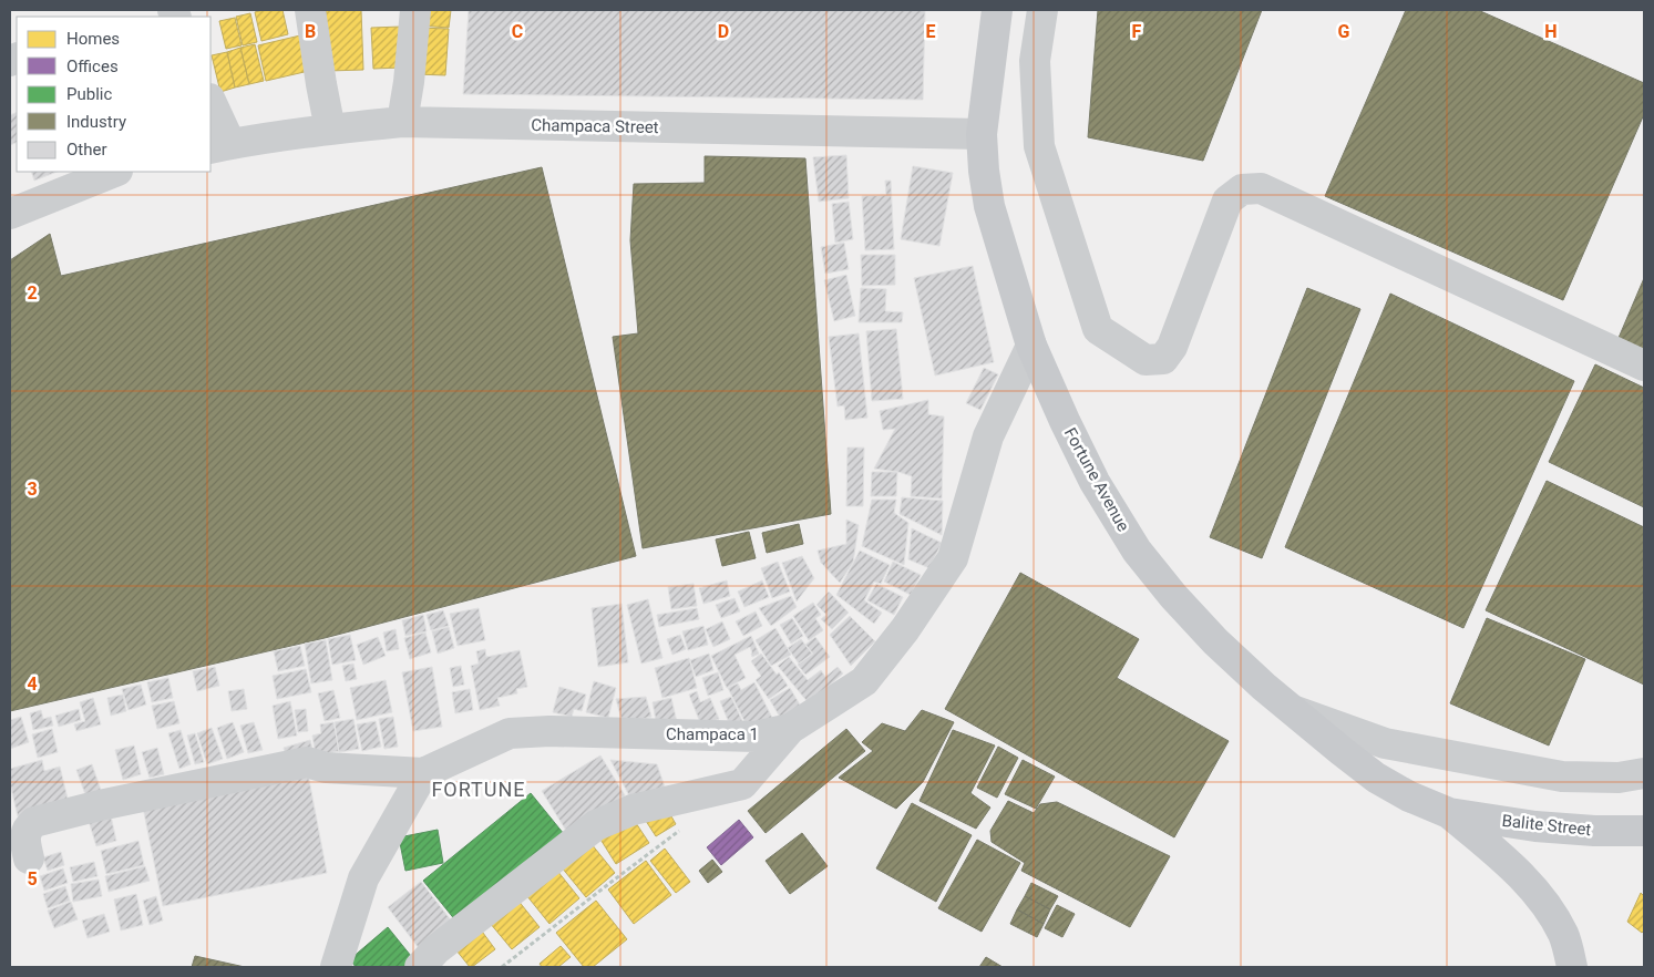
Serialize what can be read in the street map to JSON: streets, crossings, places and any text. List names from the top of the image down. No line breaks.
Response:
{"streets":{"main road":["Fortune Avenue","Balite Street"],"street":["Champaca Street","Champaca 1"]},"crossings":[["Champaca Street","Fortune Avenue"],["Fortune Avenue","Champaca 1"],["Fortune Avenue","Balite Street"]],"districts":["FORTUNE"],"legend":["Homes","Offices","Public","Industry","Other"],"grid":{"columns":["B","C","D","E","F","G","H"],"rows":["2","3","4","5"]}}
